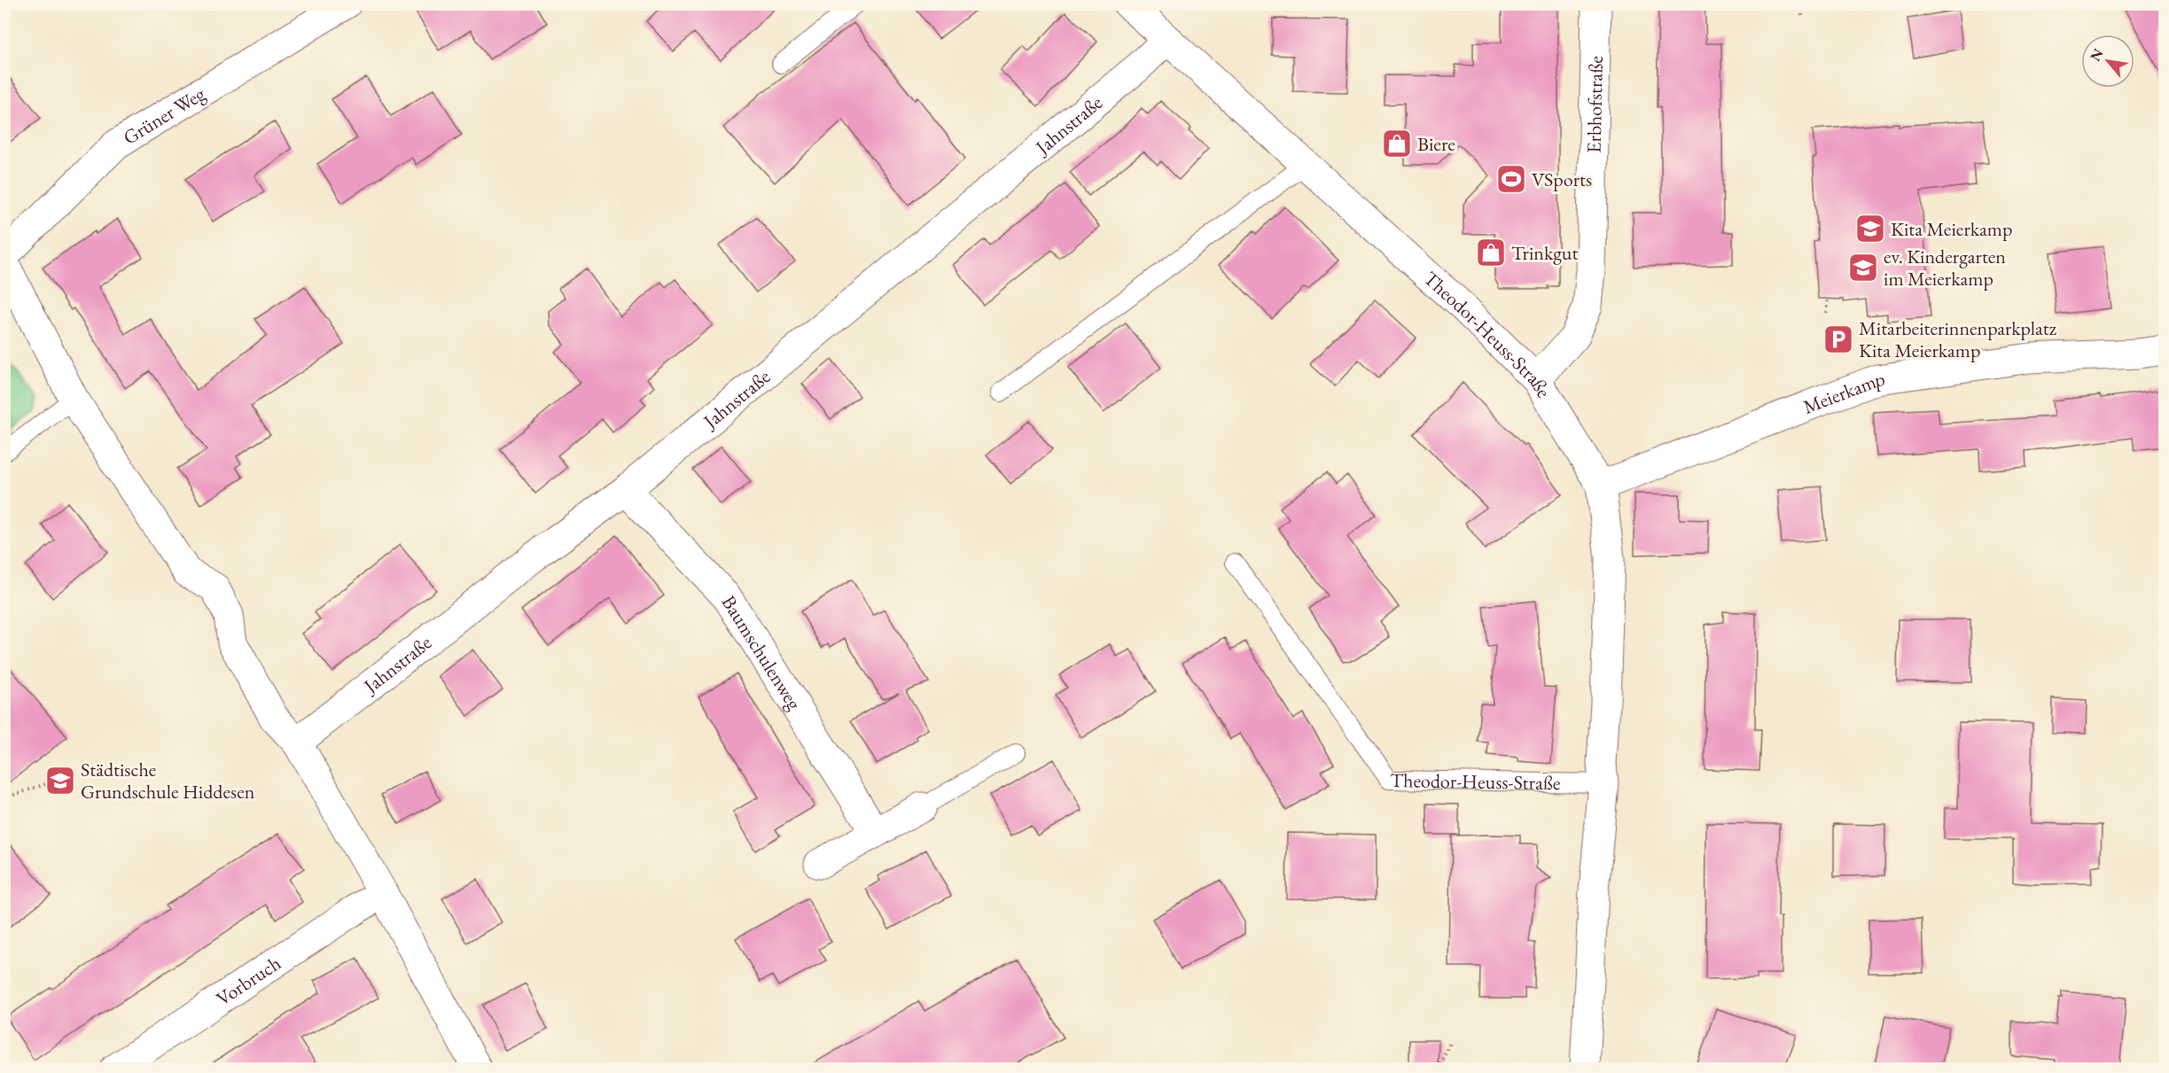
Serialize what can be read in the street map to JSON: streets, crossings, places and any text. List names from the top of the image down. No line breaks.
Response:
{"streets":{"street":["Erbhofstraße","Grüner Weg","Jahnstraße","Theodor-Heuss-Straße","Meierkamp","Baumschulenweg","Vorbruch"]},"crossings":[["Erbhofstraße","Theodor-Heuss-Straße"],["Jahnstraße","Theodor-Heuss-Straße"],["Jahnstraße","Baumschulenweg"],["Theodor-Heuss-Straße","Meierkamp"]],"places":{"shop":["Biere","Trinkgut"],"sports":["VSports"],"school or university":["Kita Meierkamp","ev. Kindergarten im Meierkamp","Städtische Grundschule Hiddesen"],"parking":["Mitarbeiterinnenparkplatz Kita Meierkamp"]},"north":"top left"}
